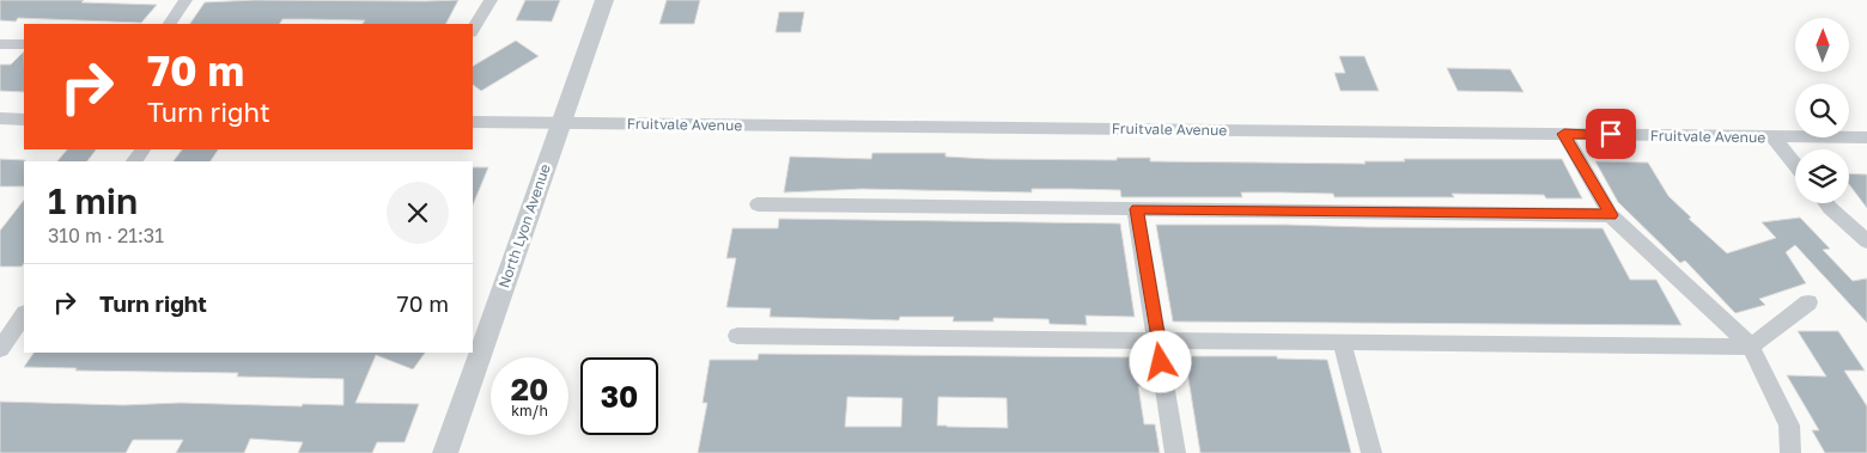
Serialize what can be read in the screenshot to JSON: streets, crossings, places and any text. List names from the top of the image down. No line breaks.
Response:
{"streets":{"street":["Fruitvale Avenue","North Lyon Avenue"]},"crossings":[["Fruitvale Avenue","North Lyon Avenue"]],"north":"top","page":{"turn":["70 m","Turn right"],"heading":["1 min","310 m · 21:31"],"list":[{"name":"Turn right","value":"70 m"}],"speed":"20 km/h","limit":"30"}}
